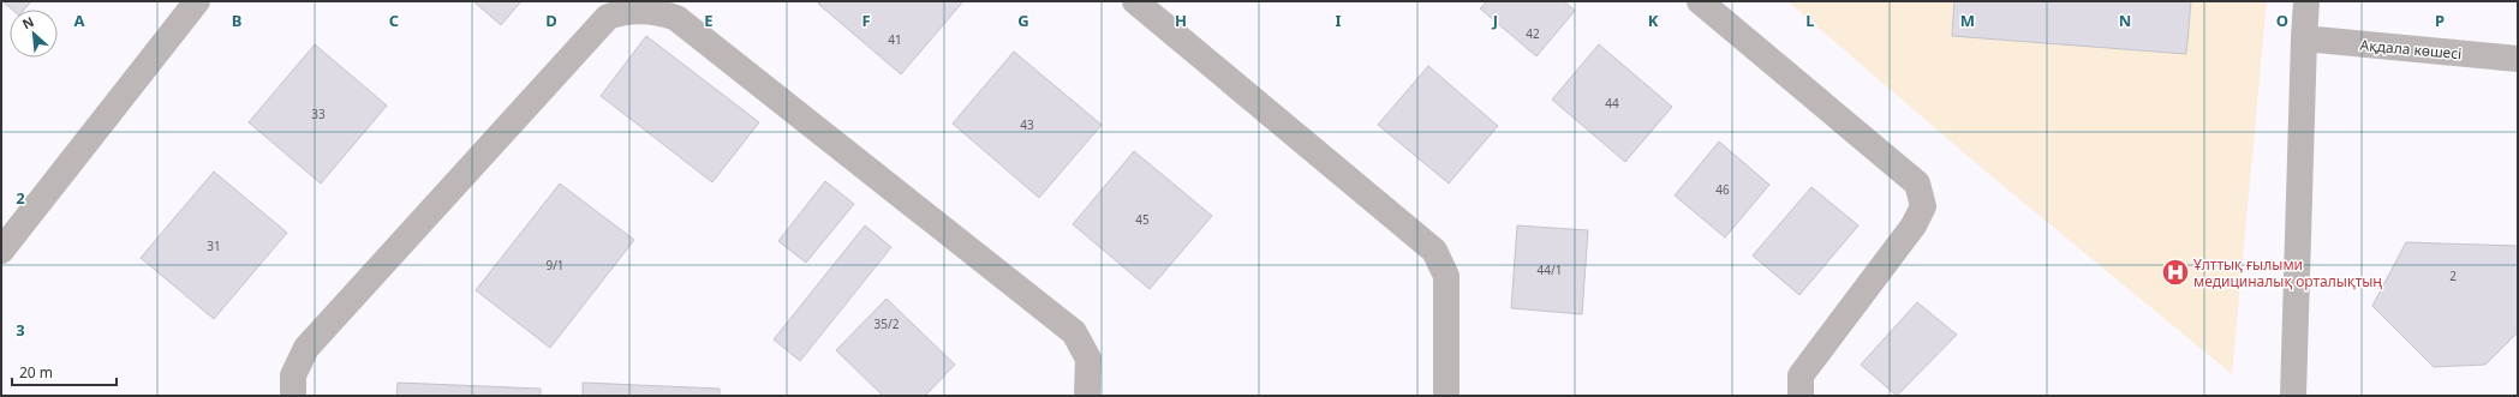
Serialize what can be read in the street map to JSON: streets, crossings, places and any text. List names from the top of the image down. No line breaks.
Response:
{"streets":{"street":["Ақдала көшесі"]},"places":{"hospital":["Ұлттық ғылыми медициналық орталықтың"]},"house_numbers":["42","41","44","33","43","46","45","31","9/1","44/1","2","35/2"],"scale_bar":"20 m","north":"top left","grid":{"columns":["A","B","C","D","E","F","G","H","I","J","K","L","M","N","O","P"],"rows":["2","3"]}}
